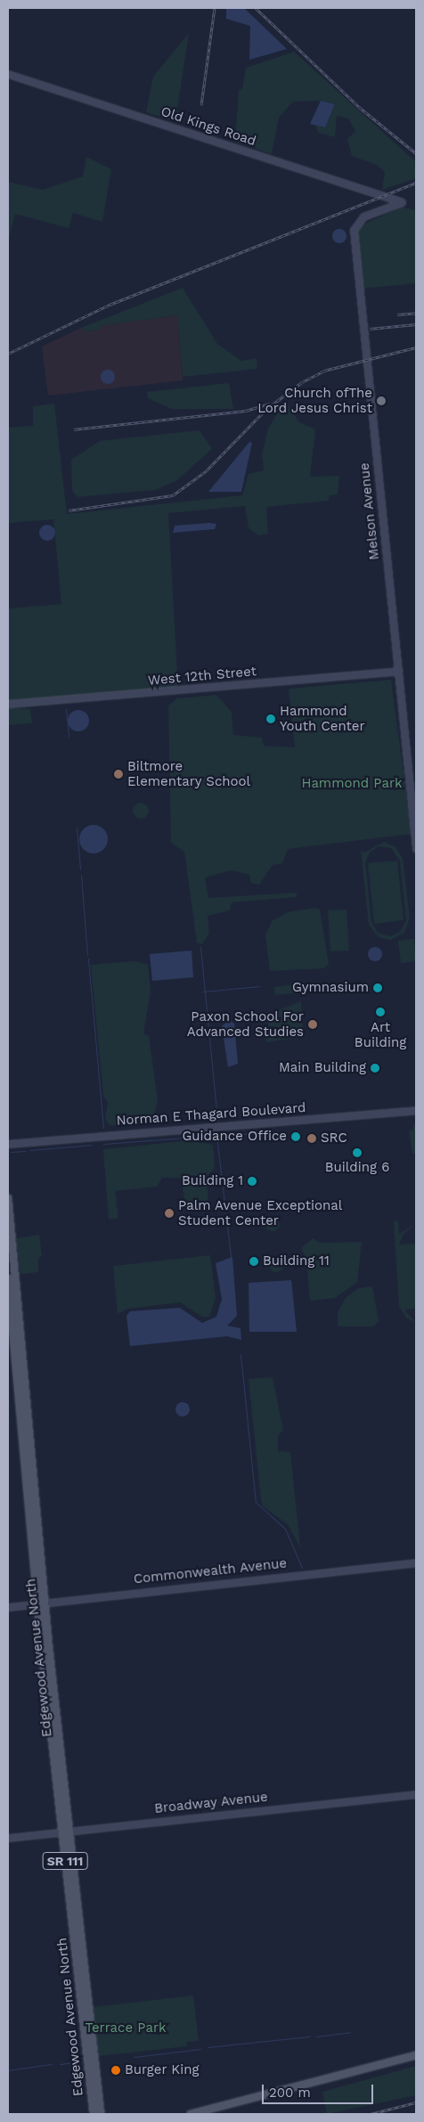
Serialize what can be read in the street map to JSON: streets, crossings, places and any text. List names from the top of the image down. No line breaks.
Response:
{"streets":{"main road":["Edgewood Avenue North","SR 111"],"street":["Old Kings Road","Melson Avenue","West 12th Street","Norman E Thagard Boulevard","Commonwealth Avenue","Broadway Avenue"]},"crossings":[["Old Kings Road","Melson Avenue"],["Melson Avenue","West 12th Street"],["Commonwealth Avenue","Edgewood Avenue North"],["Edgewood Avenue North","Broadway Avenue"]],"parks":["Hammond Park","Terrace Park"],"places":["Church ofThe Lord Jesus Christ","Hammond Youth Center","Biltmore Elementary School","Gymnasium","Art Building","Paxon School For Advanced Studies","Main Building","Guidance Office","SRC","Building 6","Building 1","Palm Avenue Exceptional Student Center","Building 11","Burger King"],"scale_bar":"200 m"}
